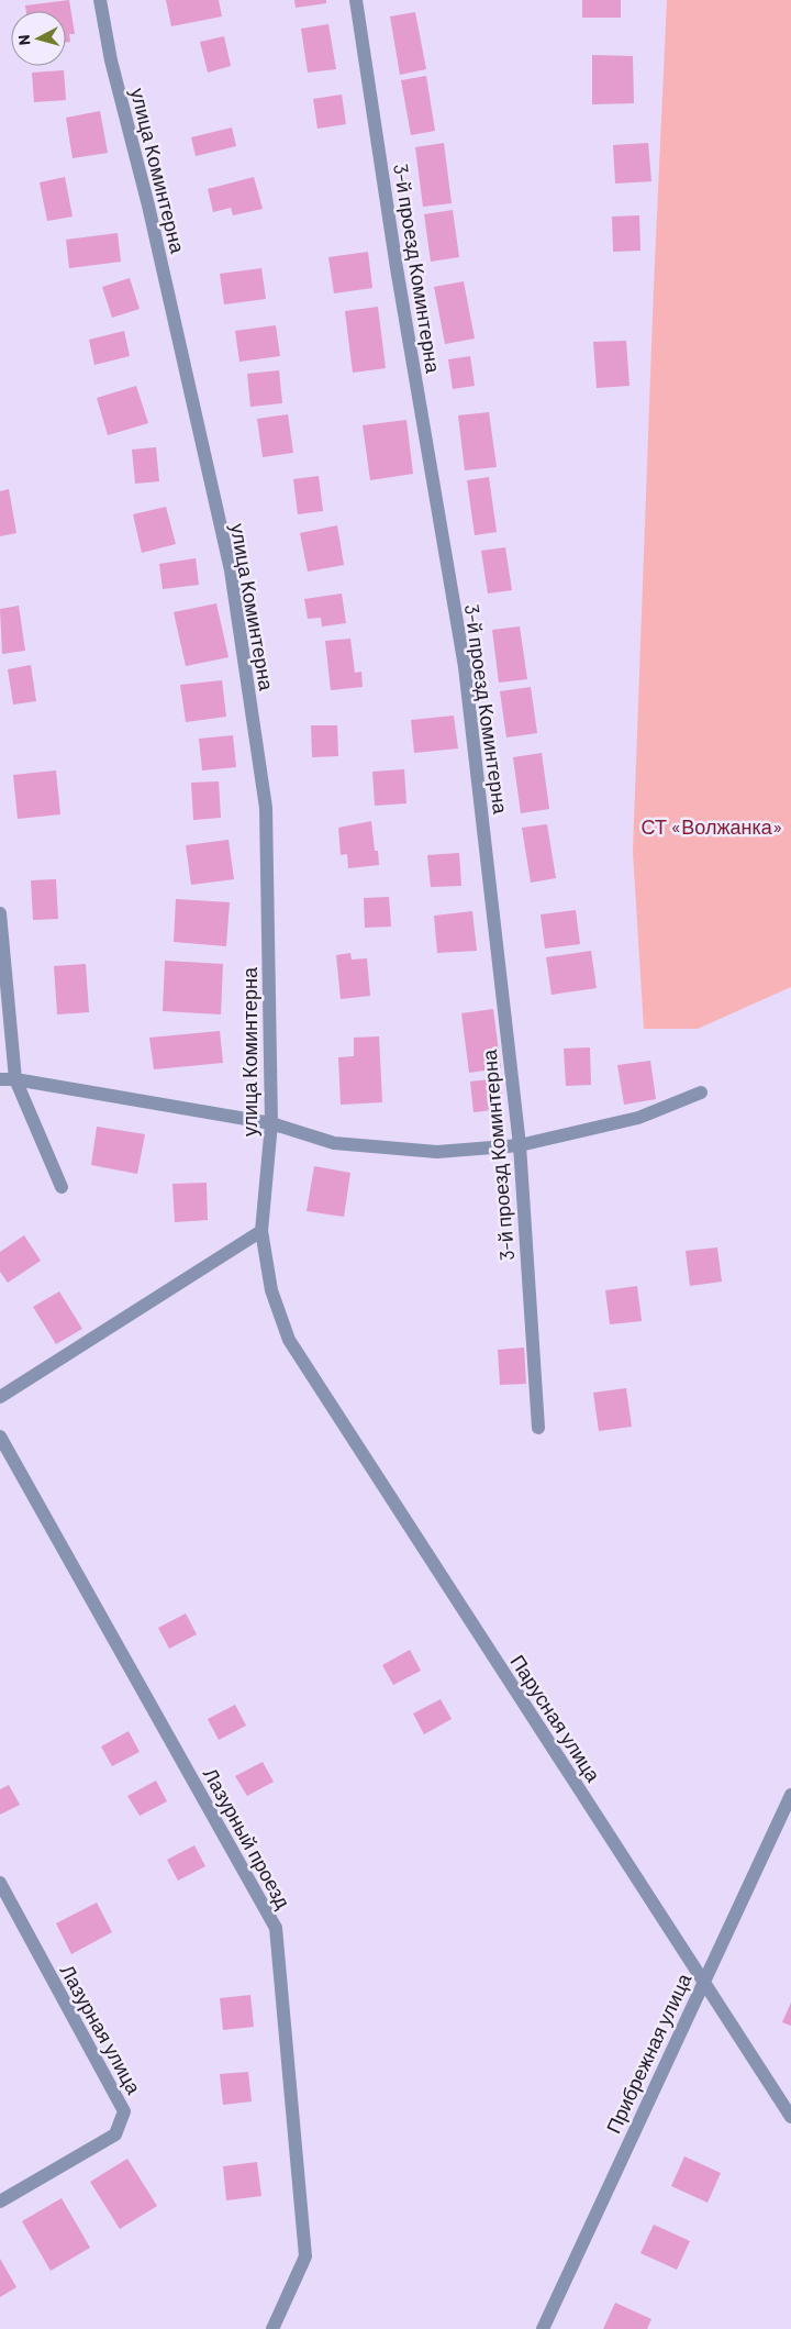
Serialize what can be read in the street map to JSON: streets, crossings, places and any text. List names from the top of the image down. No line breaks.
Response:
{"streets":{"street":["улица Коминтерна","3-й проезд Коминтерна","Парусная улица","Лазурный проезд","Лазурная улица","Прибрежная улица"]},"crossings":[["улица Коминтерна","Парусная улица"],["Парусная улица","Прибрежная улица"]],"parks":["СТ «Волжанка»"],"north":"left"}
